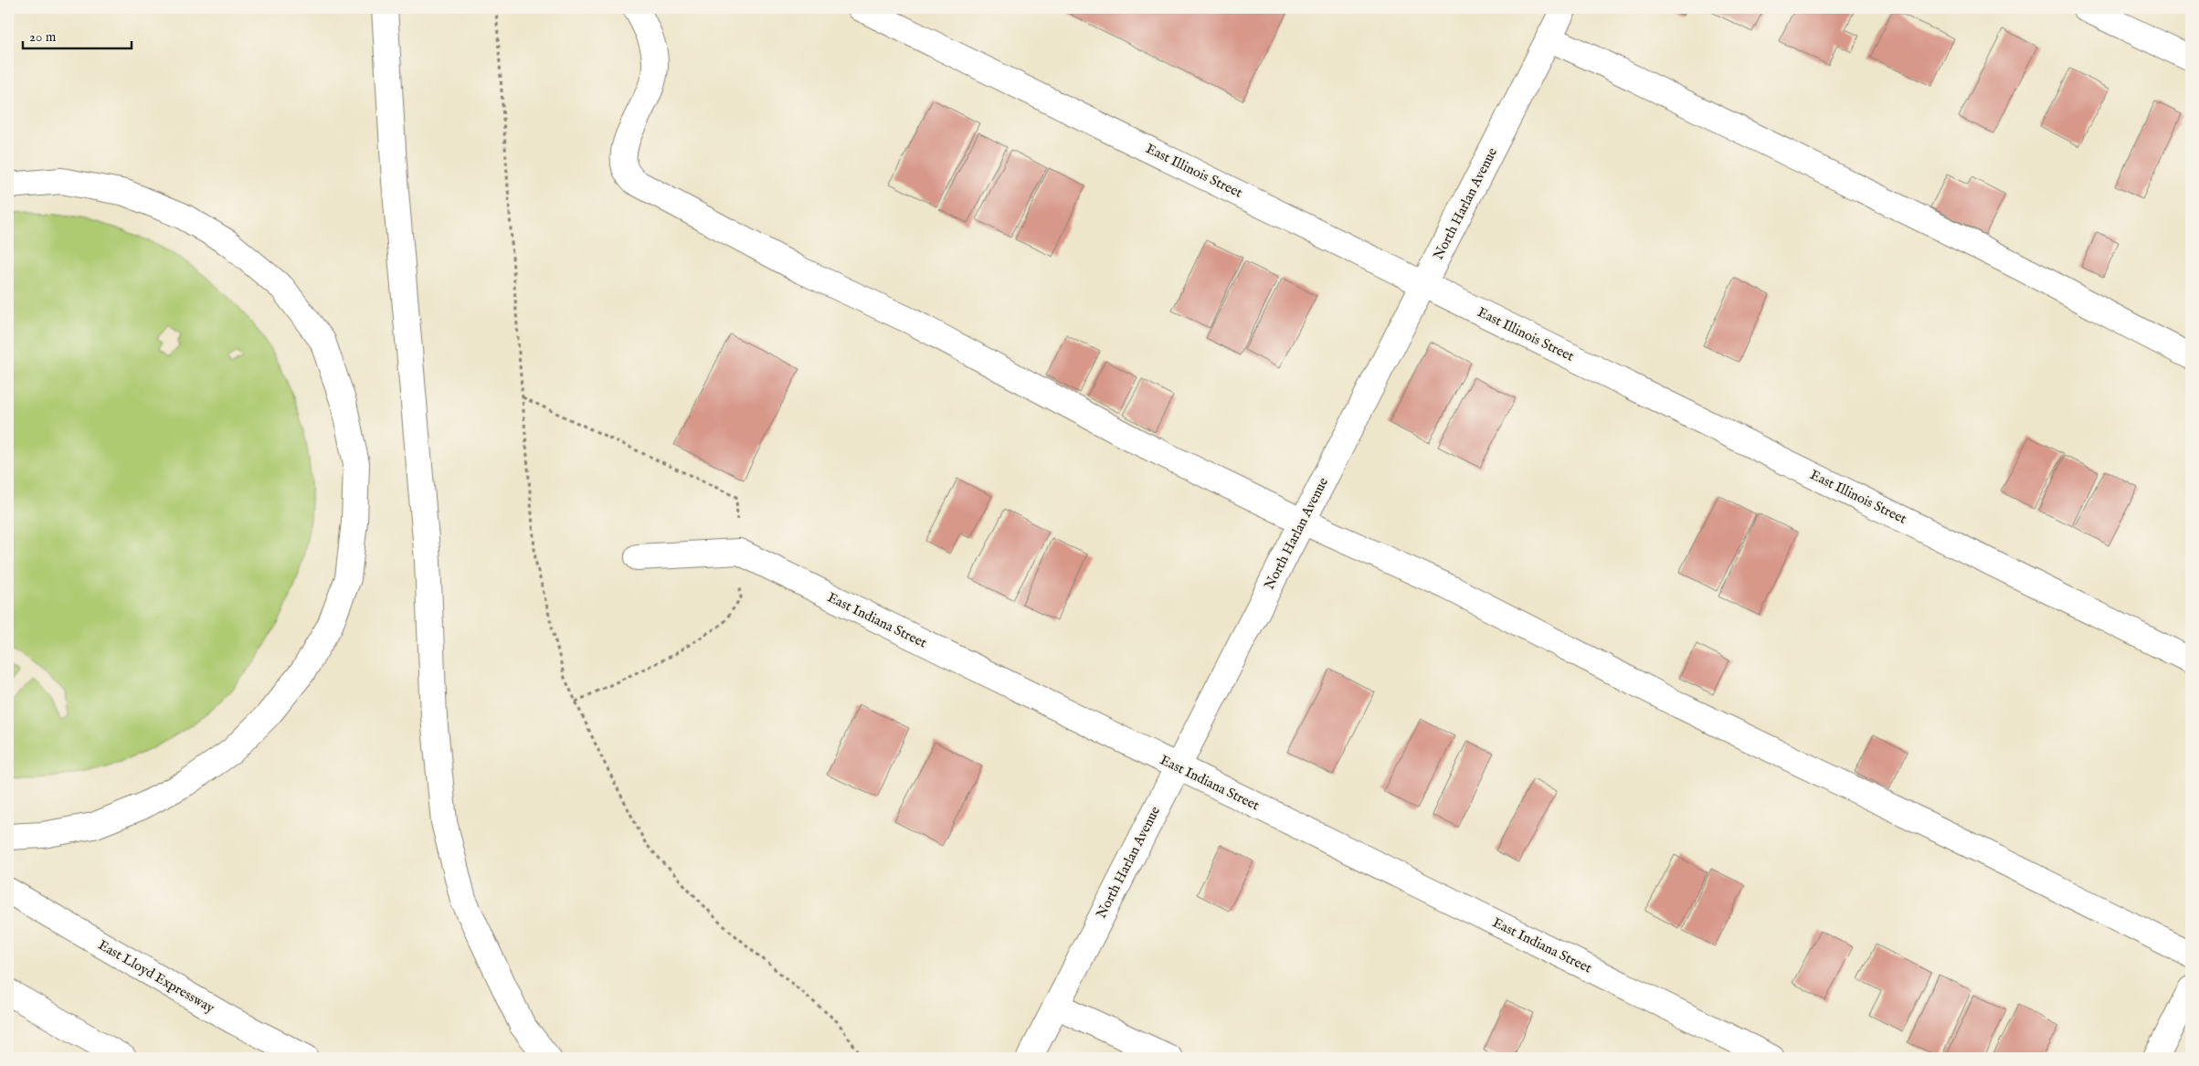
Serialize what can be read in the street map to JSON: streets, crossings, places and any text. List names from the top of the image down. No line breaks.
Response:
{"streets":{"main road":["East Illinois Street","North Harlan Avenue","East Indiana Street","East Lloyd Expressway"]},"crossings":[["East Illinois Street","North Harlan Avenue"],["North Harlan Avenue","East Indiana Street"]],"scale_bar":"20 m"}
